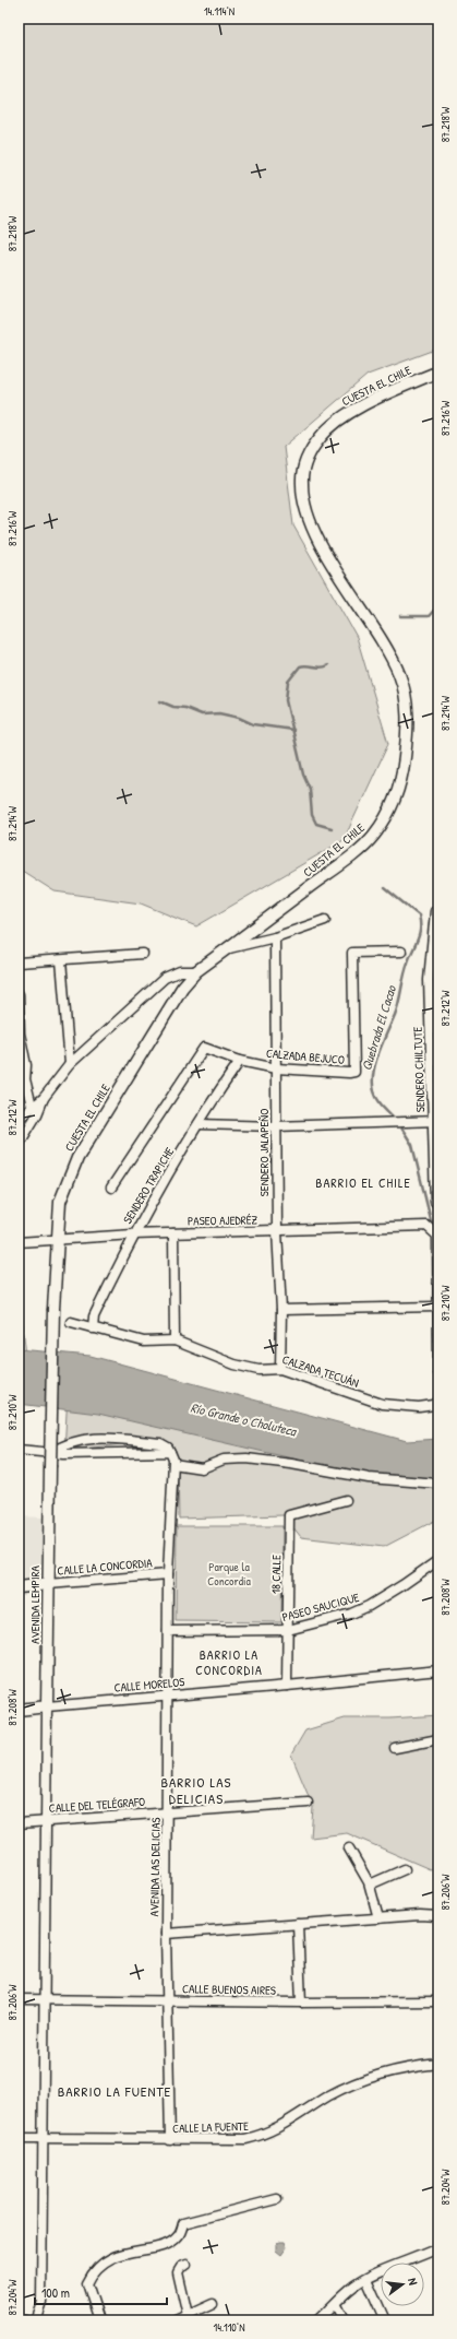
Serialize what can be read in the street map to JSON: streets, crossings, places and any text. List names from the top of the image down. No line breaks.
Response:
{"streets":{"main road":["CUESTA EL CHILE","CALLE LA CONCORDIA","AVENIDA LEMPIRA","CALLE MORELOS"],"street":["CALZADA BEJUCO","SENDERO CHILTUTE","SENDERO JALAPEÑO","SENDERO TRAPICHE","PASEO AJEDRÉZ","CALZADA TECUÁN","18 CALLE","PASEO SAUCIQUE","CALLE DEL TELÉGRAFO","AVENIDA LAS DELICIAS","CALLE BUENOS AIRES","CALLE LA FUENTE"]},"crossings":[["CUESTA EL CHILE","PASEO AJEDRÉZ"],["CUESTA EL CHILE","AVENIDA LEMPIRA"],["CALZADA BEJUCO","SENDERO JALAPEÑO"],["CALZADA BEJUCO","SENDERO TRAPICHE"],["SENDERO JALAPEÑO","PASEO AJEDRÉZ"],["SENDERO JALAPEÑO","CALZADA TECUÁN"],["SENDERO TRAPICHE","PASEO AJEDRÉZ"],["SENDERO TRAPICHE","CALZADA TECUÁN"],["CALLE LA CONCORDIA","AVENIDA LEMPIRA"],["CALLE LA CONCORDIA","AVENIDA LAS DELICIAS"],["18 CALLE","PASEO SAUCIQUE"],["18 CALLE","CALLE MORELOS"],["AVENIDA LEMPIRA","CALLE MORELOS"],["AVENIDA LEMPIRA","CALLE DEL TELÉGRAFO"],["AVENIDA LEMPIRA","CALLE BUENOS AIRES"],["AVENIDA LEMPIRA","CALLE LA FUENTE"],["PASEO SAUCIQUE","AVENIDA LAS DELICIAS"],["CALLE MORELOS","AVENIDA LAS DELICIAS"],["CALLE DEL TELÉGRAFO","AVENIDA LAS DELICIAS"],["AVENIDA LAS DELICIAS","CALLE BUENOS AIRES"],["AVENIDA LAS DELICIAS","CALLE LA FUENTE"]],"districts":["BARRIO EL CHILE","BARRIO LA CONCORDIA","BARRIO LAS DELICIAS","BARRIO LA FUENTE"],"water":["Quebrada El Cacao","Río Grande o Choluteca"],"parks":["Parque la Concordia"],"scale_bar":"100 m","north":"right","coordinates":["14.114°N","87.218°W","87.216°W","87.214°W","87.212°W","87.210°W","87.208°W","87.206°W","87.204°W","14.110°N"]}
